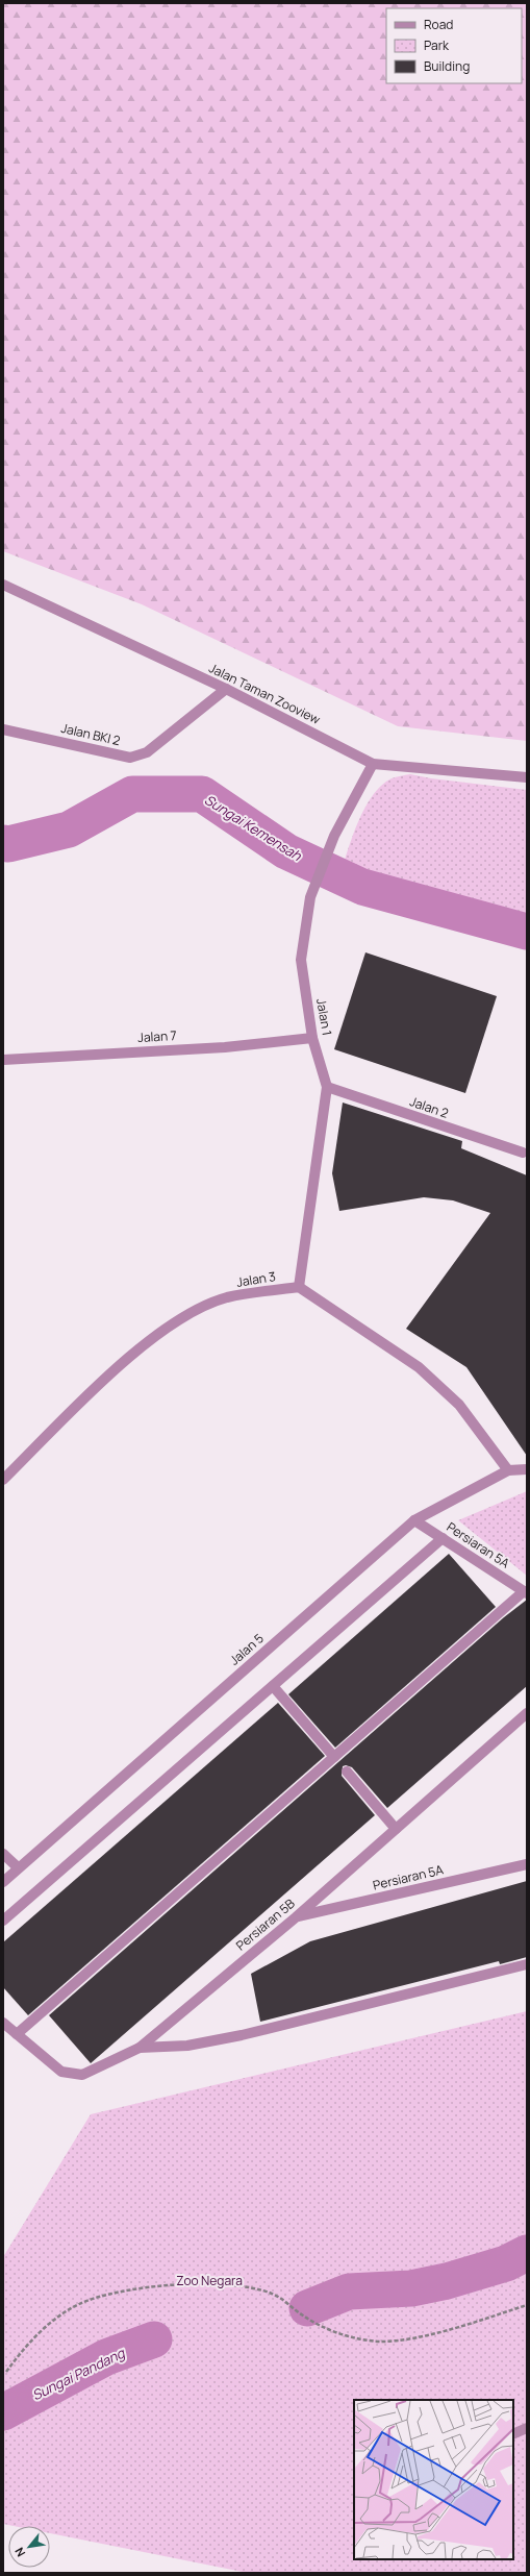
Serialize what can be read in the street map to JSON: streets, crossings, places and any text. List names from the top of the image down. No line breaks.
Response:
{"streets":{"street":["Jalan Taman Zooview","Jalan BKI 2","Jalan 1","Jalan 7","Jalan 2","Jalan 3","Persiaran 5A","Jalan 5","Persiaran 5B"]},"crossings":[["Jalan Taman Zooview","Jalan BKI 2"],["Jalan Taman Zooview","Jalan 1"],["Jalan 1","Jalan 7"],["Jalan 1","Jalan 2"],["Jalan 1","Jalan 3"],["Persiaran 5A","Jalan 5"],["Persiaran 5A","Persiaran 5B"]],"water":["Sungai Kemensah","Sungai Pandang"],"parks":["Zoo Negara"],"legend":["Road","Park","Building"],"north":"bottom left"}
